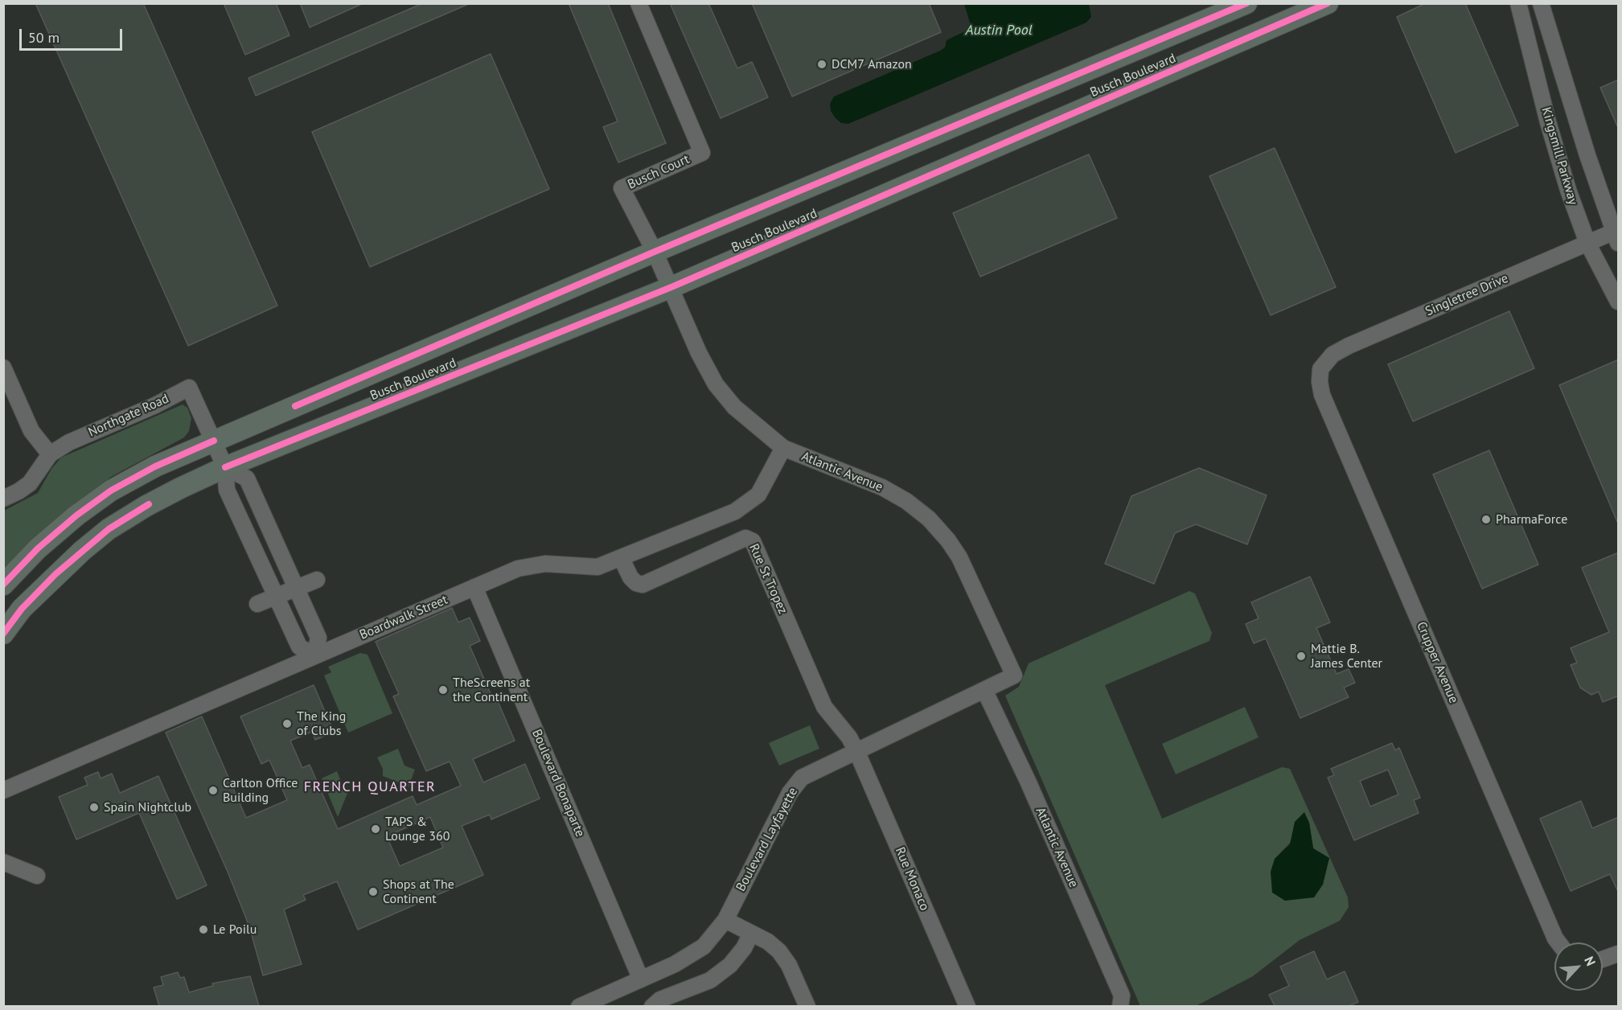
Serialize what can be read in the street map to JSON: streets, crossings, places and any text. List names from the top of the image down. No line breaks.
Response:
{"streets":{"main road":["Busch Boulevard"],"street":["Kingsmill Parkway","Busch Court","Singletree Drive","Northgate Road","Atlantic Avenue","Rue St Tropez","Boardwalk Street","Crupper Avenue","Boulevard Bonaparte","Boulevard Layfayette","Rue Monaco"]},"crossings":[["Busch Boulevard","Busch Court"],["Busch Boulevard","Northgate Road"],["Busch Boulevard","Atlantic Avenue"],["Kingsmill Parkway","Singletree Drive"],["Busch Court","Atlantic Avenue"],["Singletree Drive","Crupper Avenue"],["Northgate Road","Boardwalk Street"],["Atlantic Avenue","Boardwalk Street"],["Atlantic Avenue","Boulevard Layfayette"],["Rue St Tropez","Boardwalk Street"],["Rue St Tropez","Boulevard Layfayette"],["Rue St Tropez","Rue Monaco"],["Boardwalk Street","Boulevard Bonaparte"],["Boulevard Bonaparte","Boulevard Layfayette"],["Boulevard Layfayette","Rue Monaco"]],"districts":["FRENCH QUARTER"],"water":["Austin Pool"],"places":["DCM7 Amazon","PharmaForce","Mattie B. James Center","TheScreens at the Continent","The King of Clubs","Carlton Office Building","Spain Nightclub","TAPS & Lounge 360","Shops at The Continent","Le Poilu"],"scale_bar":"50 m","north":"top right"}
